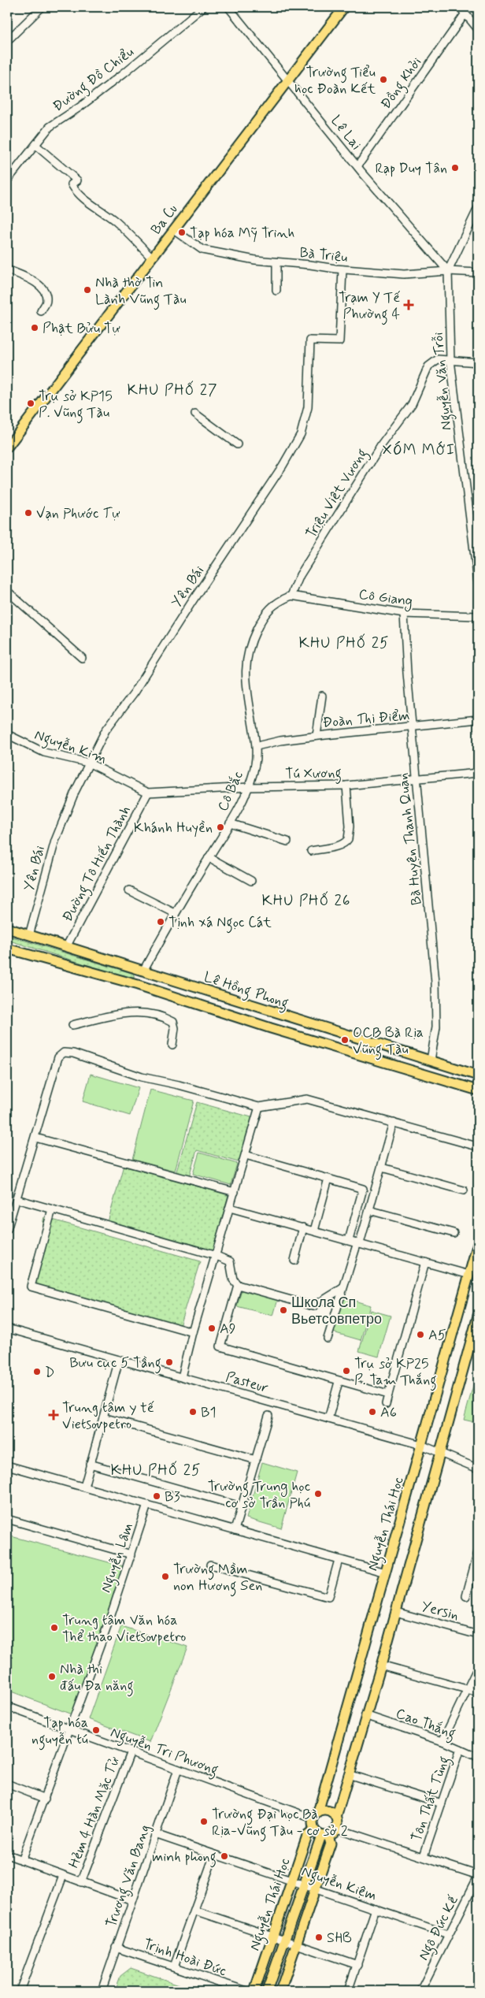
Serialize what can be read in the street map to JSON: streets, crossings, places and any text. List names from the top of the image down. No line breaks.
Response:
{"streets":{"main road":["Ba Cu","Lê Hồng Phong","Nguyễn Thái Học"],"street":["Đường Đồ Chiểu","Đồng Khởi","Lê Lai","Bà Triệu","Nguyễn Văn Trỗi","Triệu Việt Vương","Yên Bái","Cô Giang","Đoàn Thị Điểm","Nguyễn Kim","Tú Xương","Cô Bắc","Bà Huyện Thanh Quan","Đường Tô Hiến Thành","Pasteur","Nguyễn Lâm","Yersin","Cao Thắng","Nguyễn Tri Phương","Tôn Thất Tùng","Hẻm 4 Hàn Mặc Tử","Trương Văn Bang","Nguyễn Kiệm","Ngô Đức Kế","Trịnh Hoài Đức"]},"crossings":[["Đồng Khởi","Lê Lai"],["Lê Lai","Ba Cu"],["Lê Lai","Bà Triệu"],["Lê Lai","Nguyễn Văn Trỗi"],["Ba Cu","Bà Triệu"],["Bà Triệu","Nguyễn Văn Trỗi"],["Bà Triệu","Yên Bái"],["Nguyễn Văn Trỗi","Triệu Việt Vương"],["Triệu Việt Vương","Cô Giang"],["Triệu Việt Vương","Cô Bắc"],["Yên Bái","Nguyễn Kim"],["Yên Bái","Lê Hồng Phong"],["Cô Giang","Cô Bắc"],["Cô Giang","Bà Huyện Thanh Quan"],["Đoàn Thị Điểm","Cô Bắc"],["Đoàn Thị Điểm","Bà Huyện Thanh Quan"],["Nguyễn Kim","Tú Xương"],["Nguyễn Kim","Đường Tô Hiến Thành"],["Tú Xương","Cô Bắc"],["Tú Xương","Bà Huyện Thanh Quan"],["Tú Xương","Đường Tô Hiến Thành"],["Cô Bắc","Lê Hồng Phong"],["Bà Huyện Thanh Quan","Lê Hồng Phong"],["Đường Tô Hiến Thành","Lê Hồng Phong"],["Pasteur","Nguyễn Thái Học"],["Nguyễn Thái Học","Nguyễn Tri Phương"],["Nguyễn Thái Học","Nguyễn Kiệm"],["Nguyễn Lâm","Nguyễn Tri Phương"],["Cao Thắng","Tôn Thất Tùng"],["Nguyễn Tri Phương","Hẻm 4 Hàn Mặc Tử"],["Nguyễn Tri Phương","Trương Văn Bang"],["Trương Văn Bang","Nguyễn Kiệm"],["Trương Văn Bang","Trịnh Hoài Đức"],["Nguyễn Kiệm","Ngô Đức Kế"]],"districts":["KHU PHỐ 27","XÓM MỚI","KHU PHỐ 25","KHU PHỐ 26","KHU PHỐ 25"],"places":{"other":["Trường Tiểu học Đoàn Kết","Rạp Duy Tân","Tạp hóa Mỹ Trinh","Nhà thờ Tin Lành Vũng Tàu","Phật Bửu Tự","Trụ sở KP15 P. Vũng Tàu","Vạn Phước Tự","Khánh Huyền","Tịnh xá Ngọc Cát","OCB Bà Rịa Vũng Tàu","Школа Сп Вьетсовпетро","A9","A5","Bưu cục 5 Tầng","Trụ sở KP25 P. Tam Thắng","D","B1","A6","Trường Trung học cơ sở Trần Phú","B3","Trường Mầm non Hương Sen","Trung tâm Văn hóa Thể thao Vietsovpetro","Nhà thi đấu Đa năng","Tạp hóa nguyễn tú","Trường Đại học Bà Rịa-Vũng Tàu - cơ sở 2","minh phong","SHB"],"health":["Trạm Y Tế Phường 4","Trung tâm y tế Vietsovpetro"]}}
